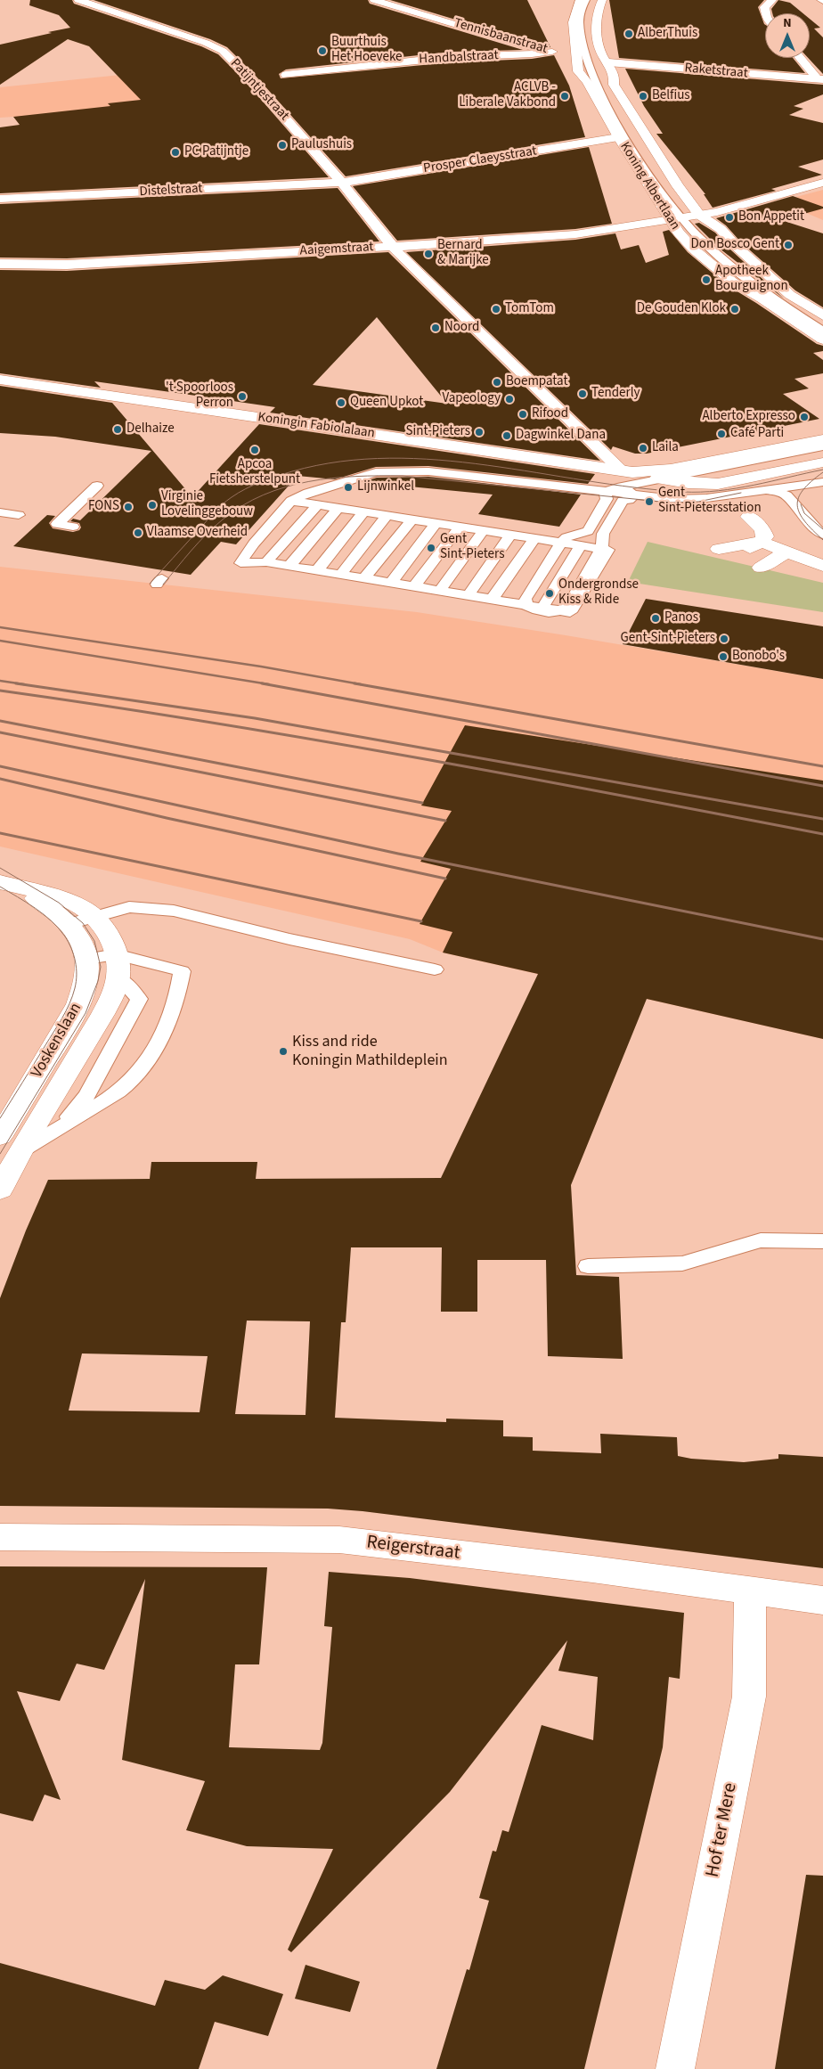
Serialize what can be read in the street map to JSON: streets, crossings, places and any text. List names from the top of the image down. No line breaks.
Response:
{"streets":{"street":["Tennisbaanstraat","Handbalstraat","Raketstraat","Patijntjestraat","Prosper Claeysstraat","Koning Albertlaan","Distelstraat","Aaigemstraat","Koningin Fabiolalaan","Voskenslaan","Reigerstraat","Hof ter Mere"]},"crossings":[["Tennisbaanstraat","Handbalstraat"],["Tennisbaanstraat","Koning Albertlaan"],["Handbalstraat","Koning Albertlaan"],["Raketstraat","Koning Albertlaan"],["Patijntjestraat","Prosper Claeysstraat"],["Patijntjestraat","Distelstraat"],["Patijntjestraat","Aaigemstraat"],["Patijntjestraat","Koningin Fabiolalaan"],["Prosper Claeysstraat","Koning Albertlaan"],["Prosper Claeysstraat","Distelstraat"],["Koning Albertlaan","Aaigemstraat"],["Reigerstraat","Hof ter Mere"]],"places":["AlberThuis","Buurthuis Het Hoeveke","ACLVB - Liberale Vakbond","Belfius","Paulushuis","PC Patijntje","Bon Appetit","Don Bosco Gent","Bernard & Marijke","Apotheek Bourguignon","TomTom","De Gouden Klok","Noord","Boempatat","Tenderly","'t Spoorloos Perron","Vapeology","Queen Upkot","Rifood","Alberto Expresso","Delhaize","Sint-Pieters","Café Parti","Dagwinkel Dana","Laila","Apcoa Fietsherstelpunt","Lijnwinkel","Gent Sint-Pietersstation","Virginie Lovelinggebouw","FONS","Vlaamse Overheid","Gent Sint-Pieters","Ondergrondse Kiss & Ride","Panos","Gent-Sint-Pieters","Bonobo's","Kiss and ride Koningin Mathildeplein"],"north":"top"}
